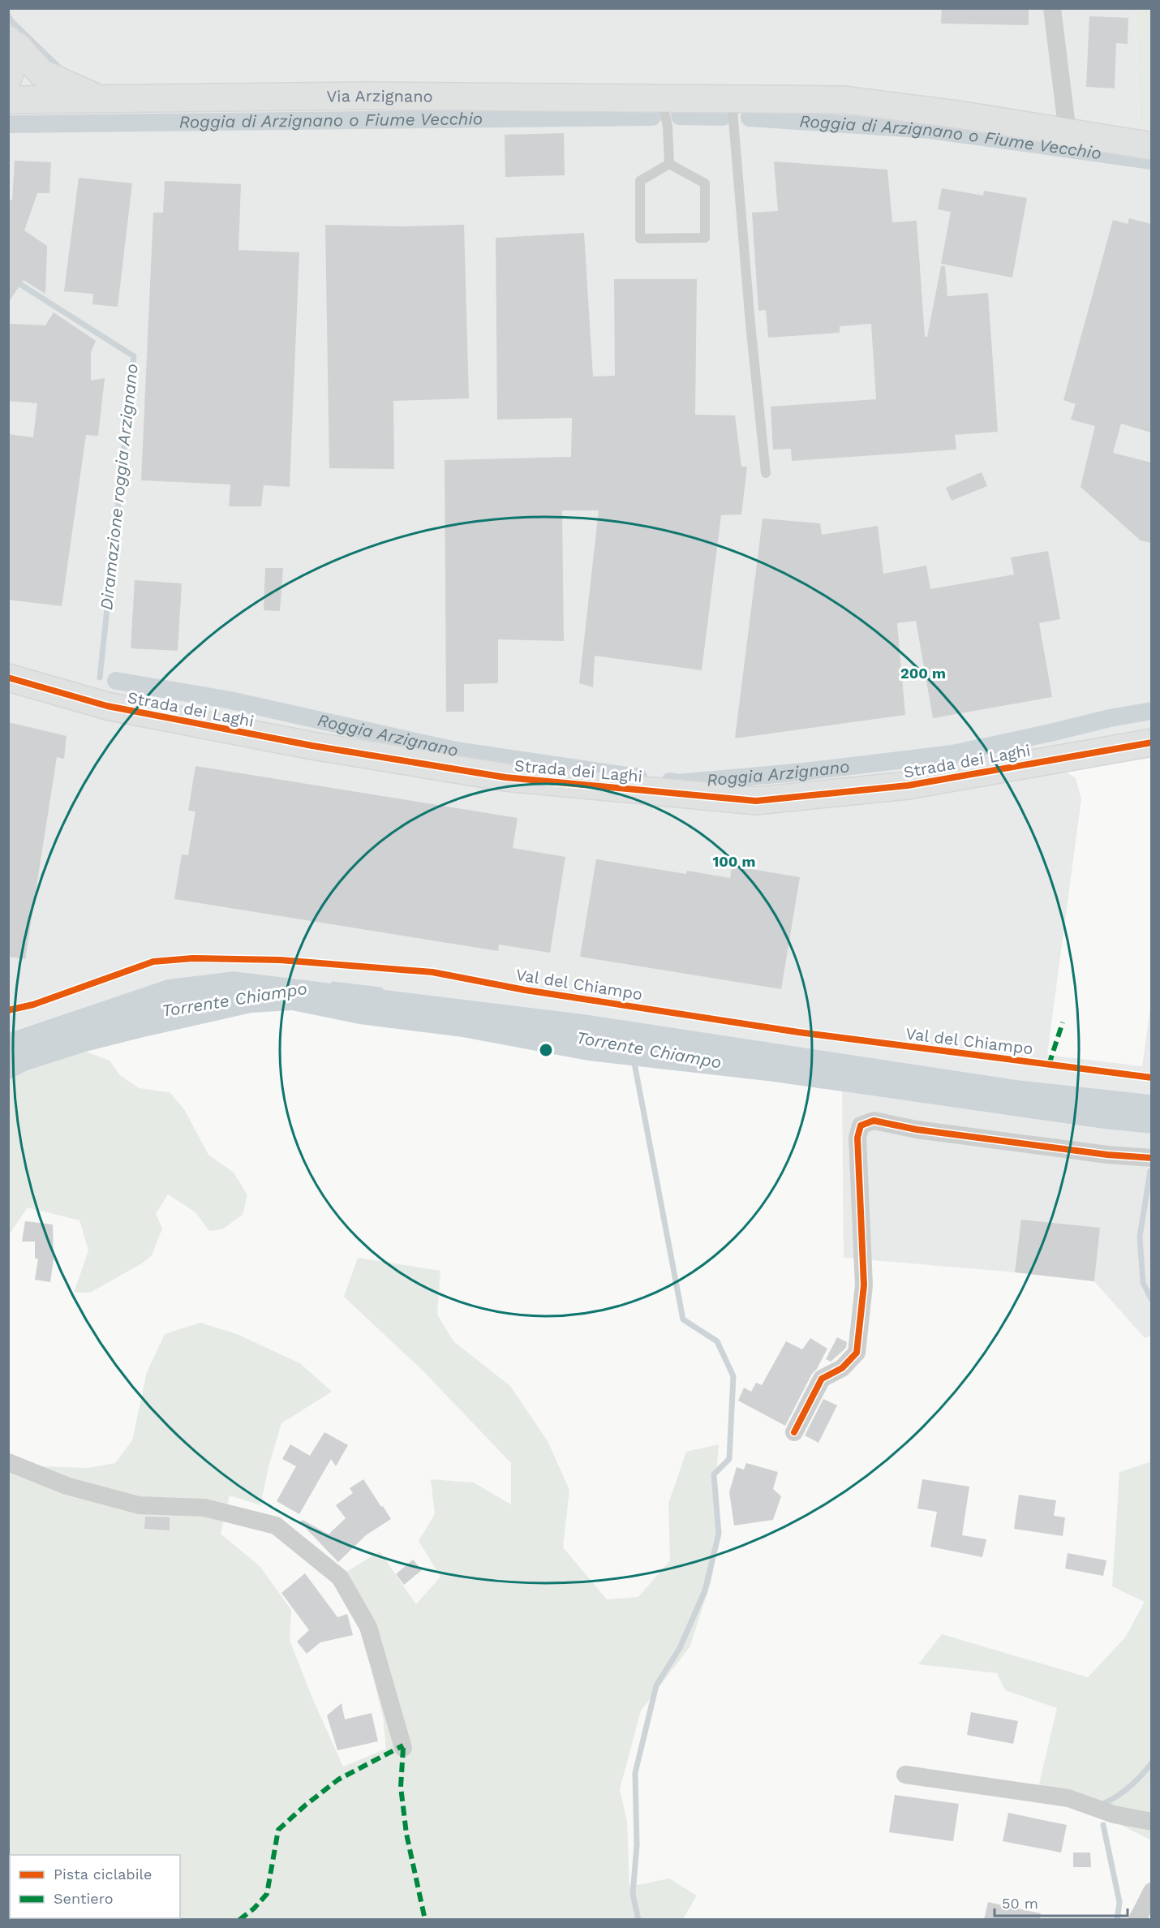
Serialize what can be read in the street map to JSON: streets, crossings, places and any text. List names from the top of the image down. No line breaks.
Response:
{"streets":{"street":["Via Arzignano","Strada dei Laghi"],"cycle path":["Val del Chiampo"]},"water":["Roggia di Arzignano o Fiume Vecchio","Diramazione roggia Arzignano","Roggia Arzignano","Torrente Chiampo"],"legend":["Pista ciclabile","Sentiero"],"scale_bar":"50 m","rings":["200 m","100 m"]}
